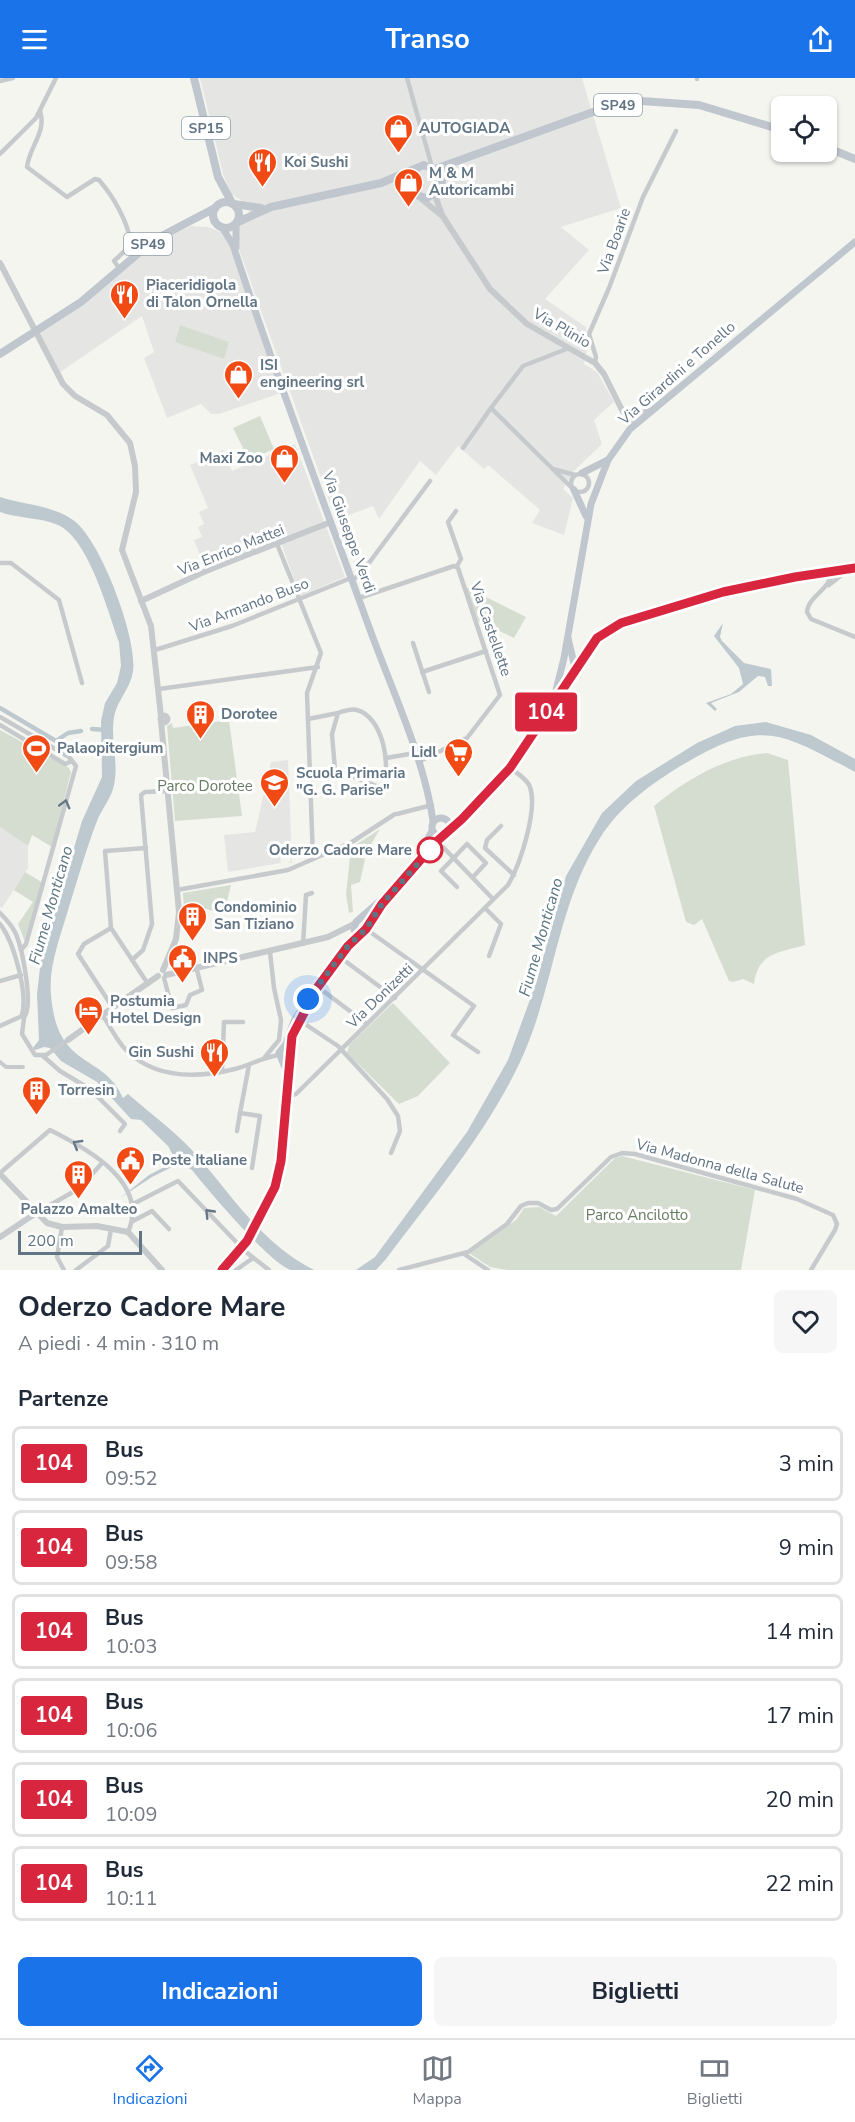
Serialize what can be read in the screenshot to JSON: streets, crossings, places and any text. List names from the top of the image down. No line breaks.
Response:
{"streets":{"main road":["SP49","SP15","Via Girardini e Tonello","Via Giuseppe Verdi"],"street":["Via Boarie","Via Plinio","Via Enrico Mattei","Via Armando Buso","Via Castellette","Via Donizetti","Via Madonna della Salute"]},"crossings":[["SP49","SP15"],["SP49","Via Plinio"],["SP49","Via Giuseppe Verdi"],["SP15","Via Giuseppe Verdi"],["Via Boarie","Via Plinio"],["Via Boarie","Via Girardini e Tonello"],["Via Plinio","Via Girardini e Tonello"],["Via Giuseppe Verdi","Via Enrico Mattei"],["Via Giuseppe Verdi","Via Armando Buso"],["Via Giuseppe Verdi","Via Castellette"]],"water":["Fiume Monticano"],"parks":["Parco Dorotee","Parco Ancilotto"],"places":{"shop":["AUTOGIADA","M & M Autoricambi","ISI engineering srl","Maxi Zoo"],"restaurant":["Koi Sushi","Piaceridigola di Talon Ornella","Gin Sushi"],"building":["Dorotee","Condominio San Tiziano","Torresin","Palazzo Amalteo"],"sports":["Palaopitergium"],"supermarket":["Lidl"],"school or university":["Scuola Primaria \"G. G. Parise\""],"other":["Oderzo Cadore Mare"],"public building":["INPS","Poste Italiane"],"hotel":["Postumia Hotel Design"]},"lines":["bus line 104"],"scale_bar":"200 m","page":{"header":"Transo","on_map":"104","scale":"200 m","heading":[["Oderzo Cadore Mare","A piedi · 4 min · 310 m"],"Partenze"],"list":[{"mark":"104","name":"Bus","note":"09:52","value":"3 min"},{"mark":"104","name":"Bus","note":"09:58","value":"9 min"},{"mark":"104","name":"Bus","note":"10:03","value":"14 min"},{"mark":"104","name":"Bus","note":"10:06","value":"17 min"},{"mark":"104","name":"Bus","note":"10:09","value":"20 min"},{"mark":"104","name":"Bus","note":"10:11","value":"22 min"}],"buttons":["Indicazioni","Biglietti"],"tabs":["Indicazioni","Mappa","Biglietti"]}}
